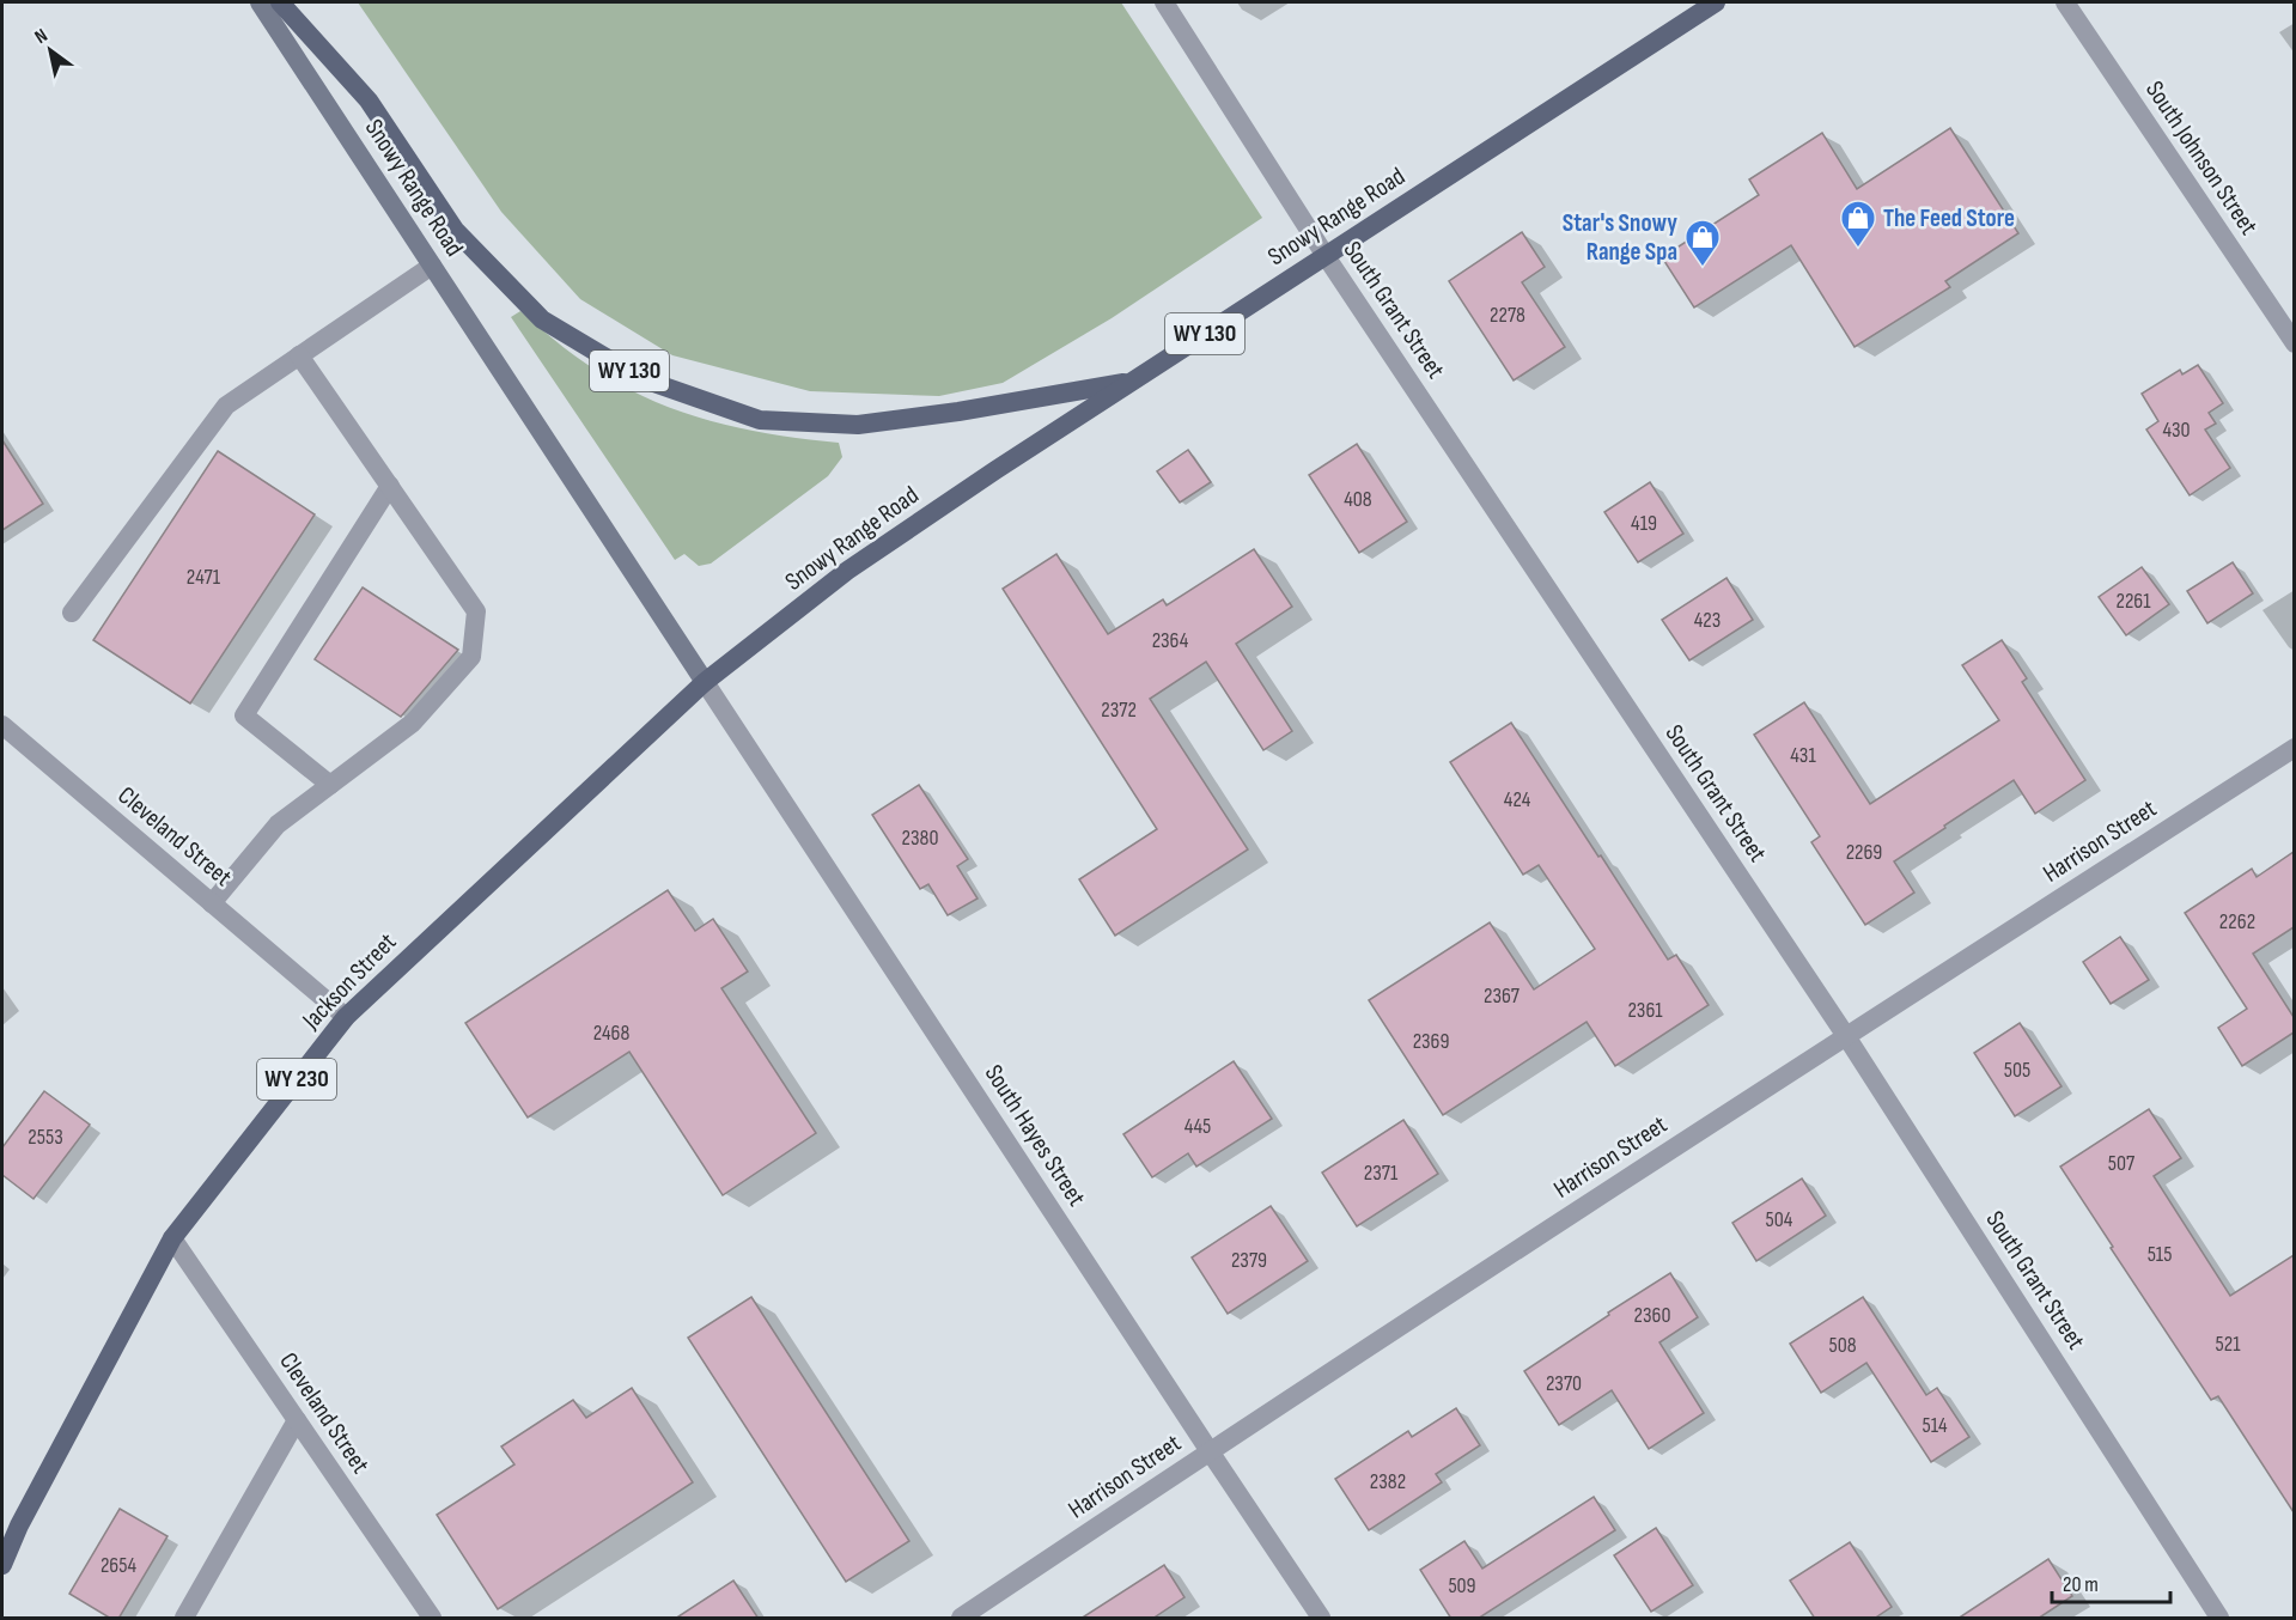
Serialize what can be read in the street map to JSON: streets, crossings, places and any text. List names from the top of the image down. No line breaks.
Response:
{"streets":{"main road":["Snowy Range Road","WY 130","Jackson Street","WY 230"],"street":["South Johnson Street","South Grant Street","Cleveland Street","Harrison Street","South Hayes Street"]},"crossings":[["Snowy Range Road","South Grant Street"],["Snowy Range Road","WY 130"],["Snowy Range Road","Jackson Street"],["Snowy Range Road","South Hayes Street"],["South Grant Street","Harrison Street"],["Cleveland Street","Jackson Street"],["Harrison Street","South Hayes Street"],["Jackson Street","South Hayes Street"]],"places":{"shop":["The Feed Store","Star's Snowy Range Spa"]},"house_numbers":["2278","430","408","419","2471","2261","423","2364","2372","431","424","2380","2269","2262","2367","2361","2468","2369","505","445","2553","507","2371","504","515","2379","2360","521","508","2370","514","2382","2654","509"],"scale_bar":"20 m","north":"top left"}
